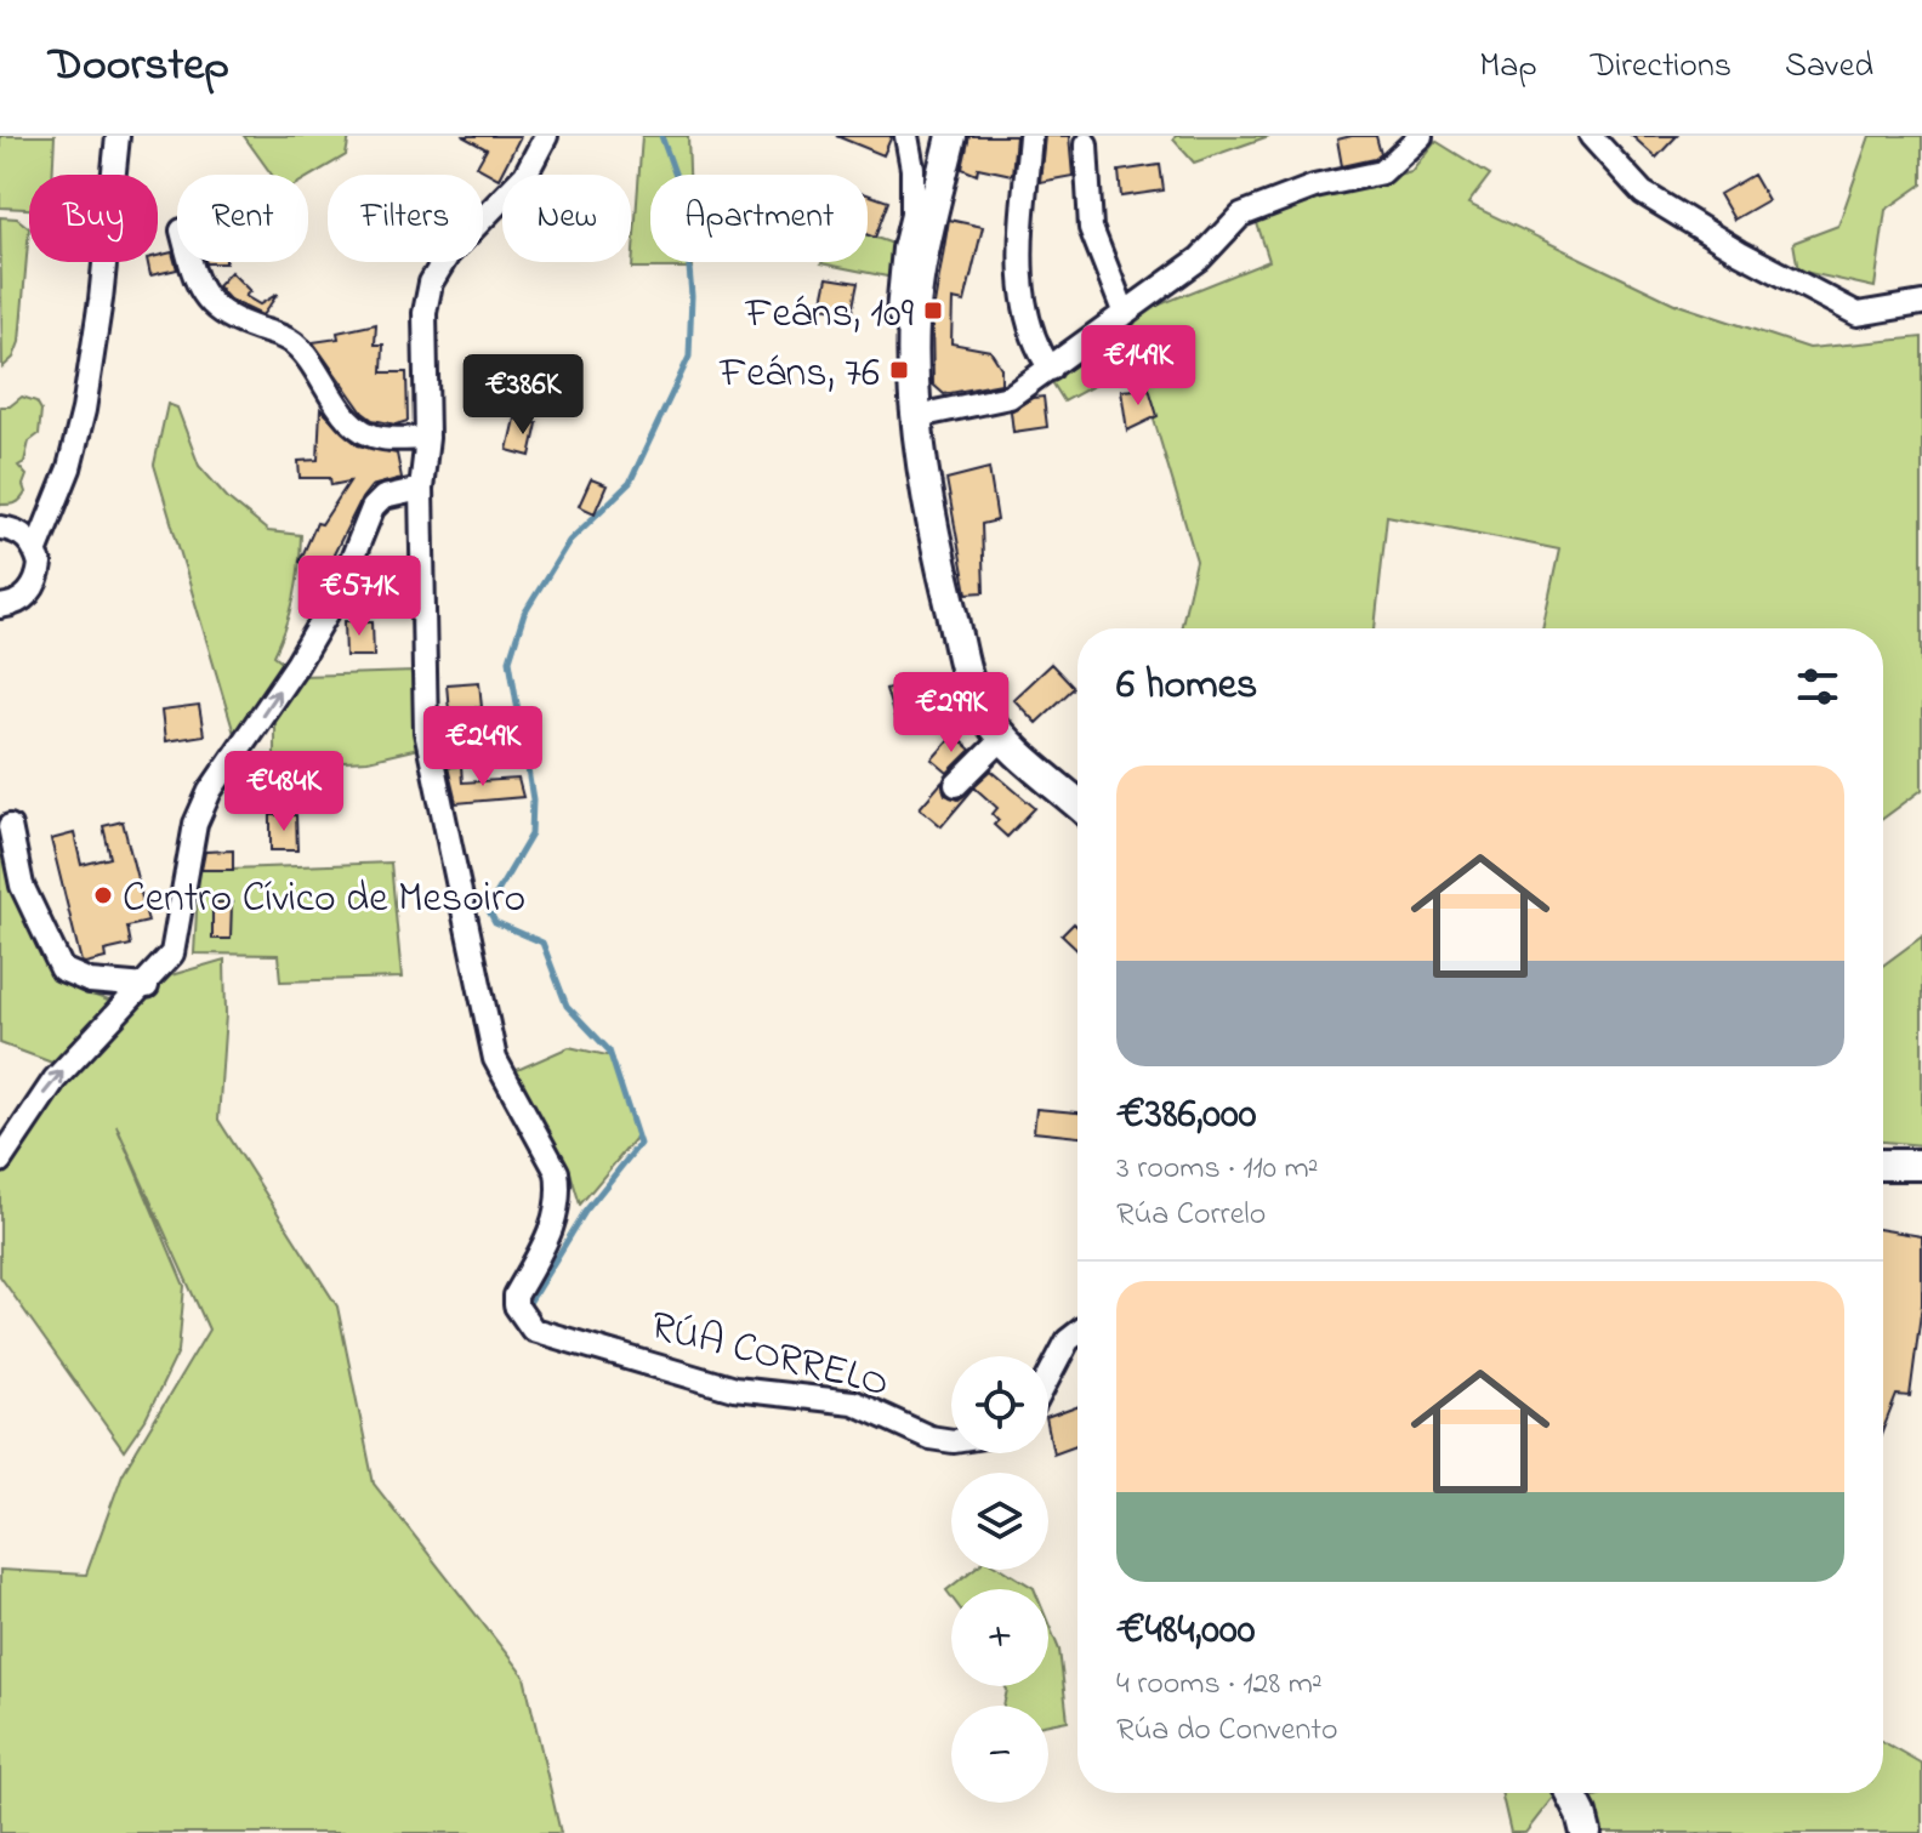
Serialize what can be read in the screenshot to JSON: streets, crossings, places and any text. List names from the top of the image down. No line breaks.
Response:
{"streets":{"street":["RÚA CORRELO"]},"places":{"transit":["Feáns, 109","Feáns, 76"],"other":["Centro Cívico de Mesoiro"]},"page":{"header":"Doorstep","nav":["Map","Directions","Saved"],"chip":["Buy","Rent","Filters","New","Apartment"],"price":["€149K","€386K","€571K","€299K","€249K","€484K"],"heading":"6 homes","list":[{"name":"€386,000","note":"3 rooms · 110 m² · Rúa Correlo"},{"name":"€484,000","note":"4 rooms · 128 m² · Rúa do Convento"}],"map_buttons":["+","−"]}}
